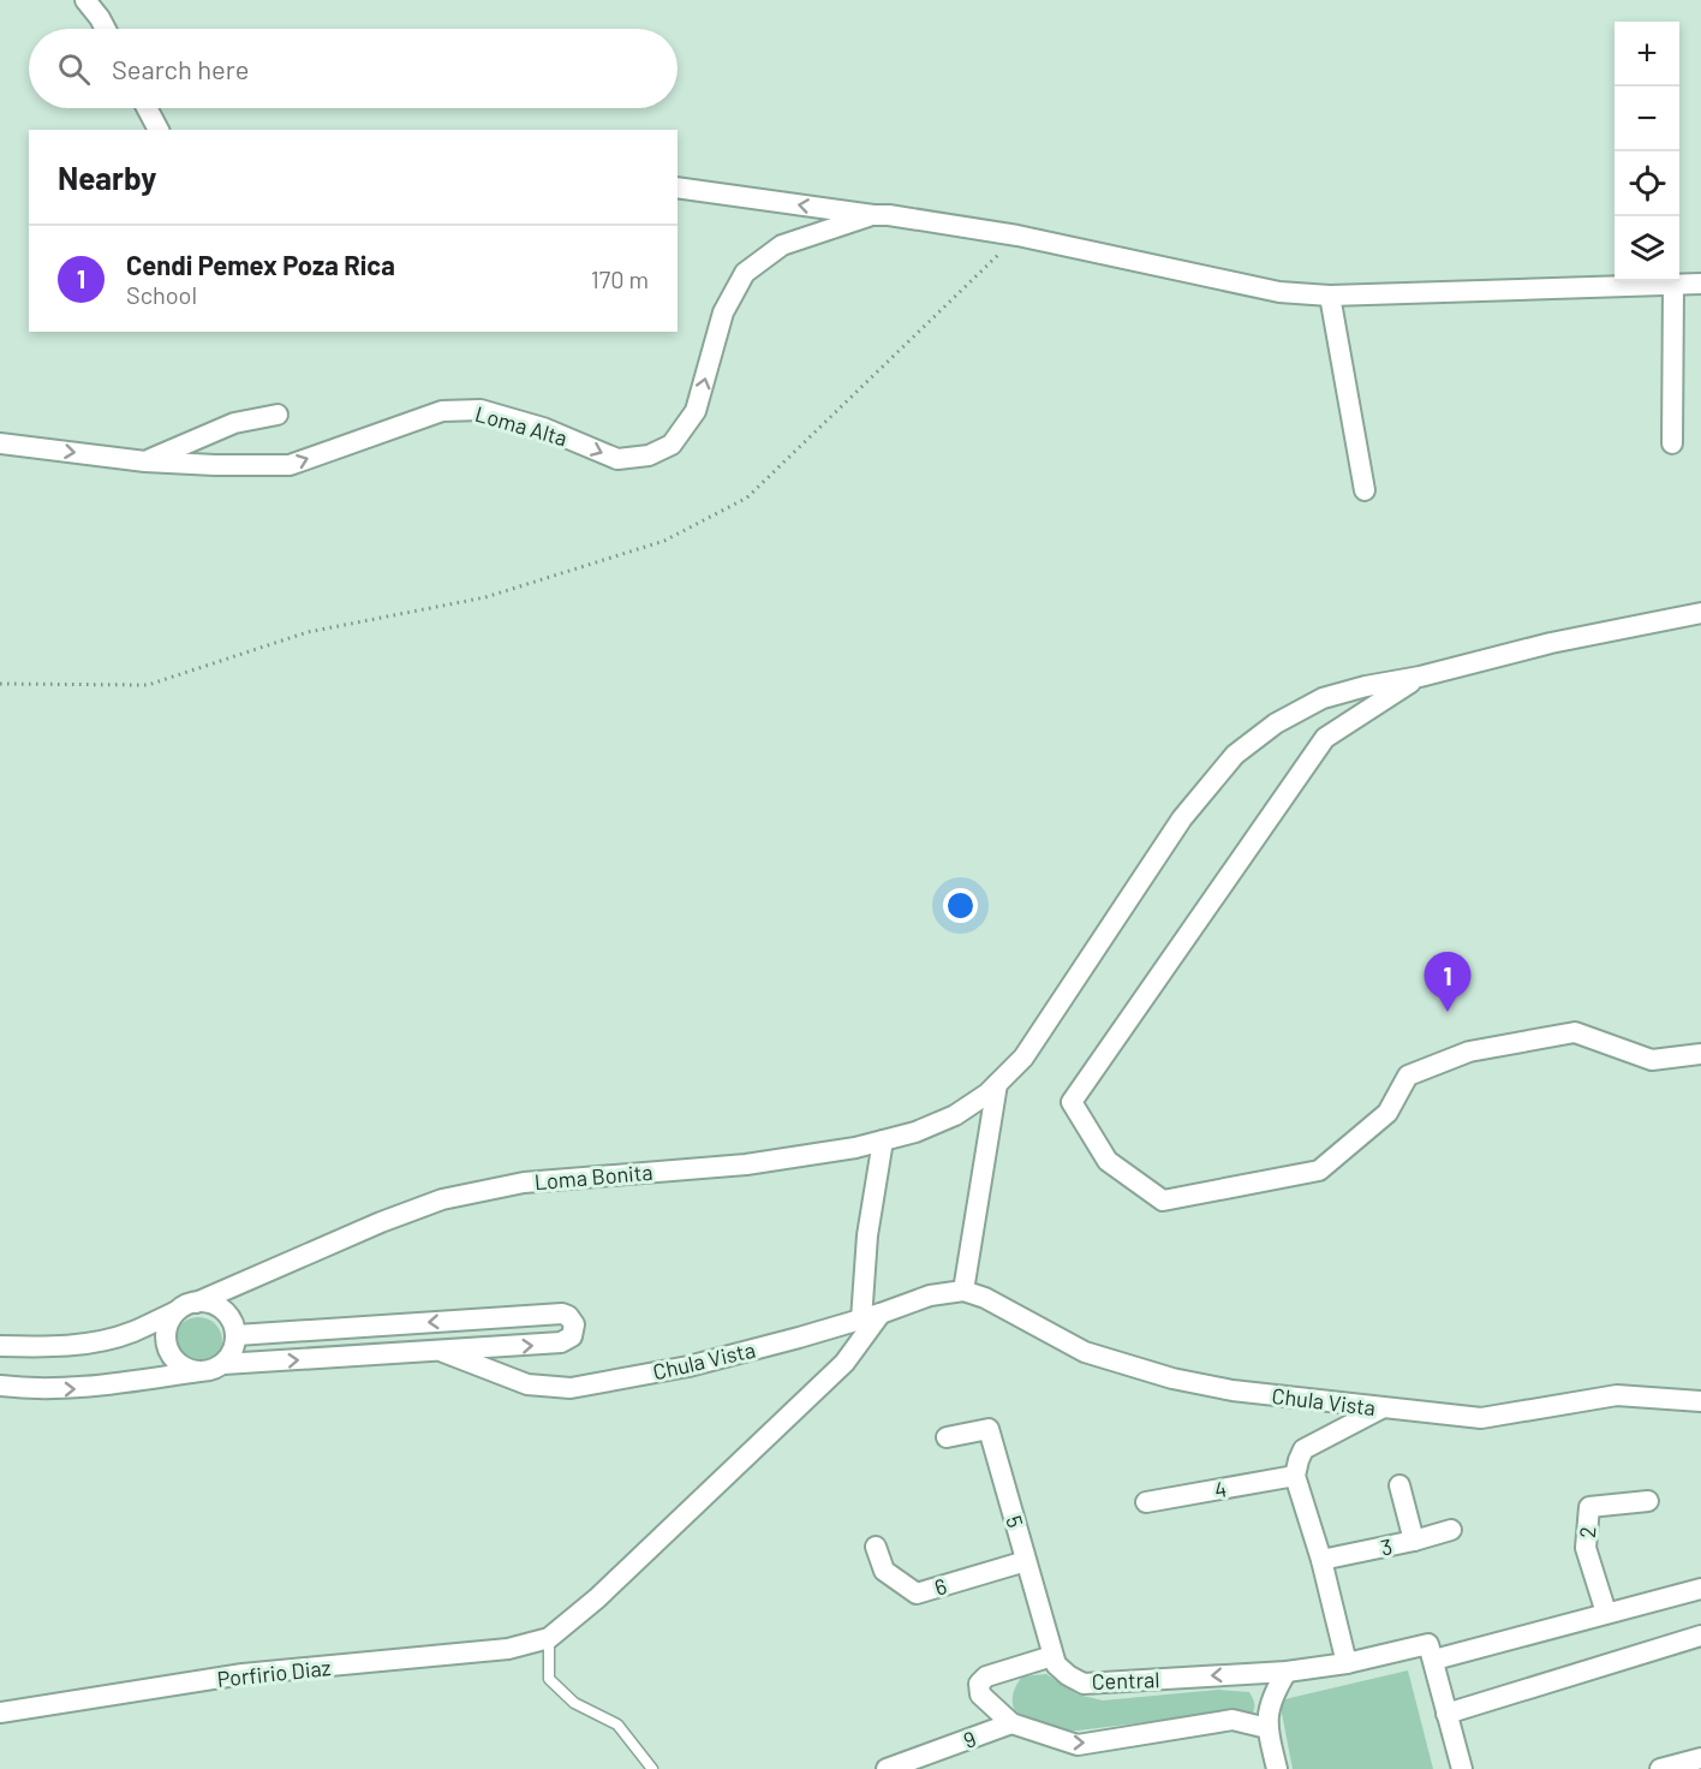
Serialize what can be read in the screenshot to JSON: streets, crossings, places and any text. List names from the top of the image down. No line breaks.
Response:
{"streets":{"street":["Loma Alta","Loma Bonita","Chula Vista","4","5","2","3","6","Porfirio Diaz","Central","9"]},"crossings":[["5","6"],["5","Central"],["2","Central"]],"page":{"map_buttons":["+","−"],"search":"Search here","heading":"Nearby","list":[{"mark":"1","name":"Cendi Pemex Poza Rica","note":"School","value":"170 m"}],"pins":"1"}}
